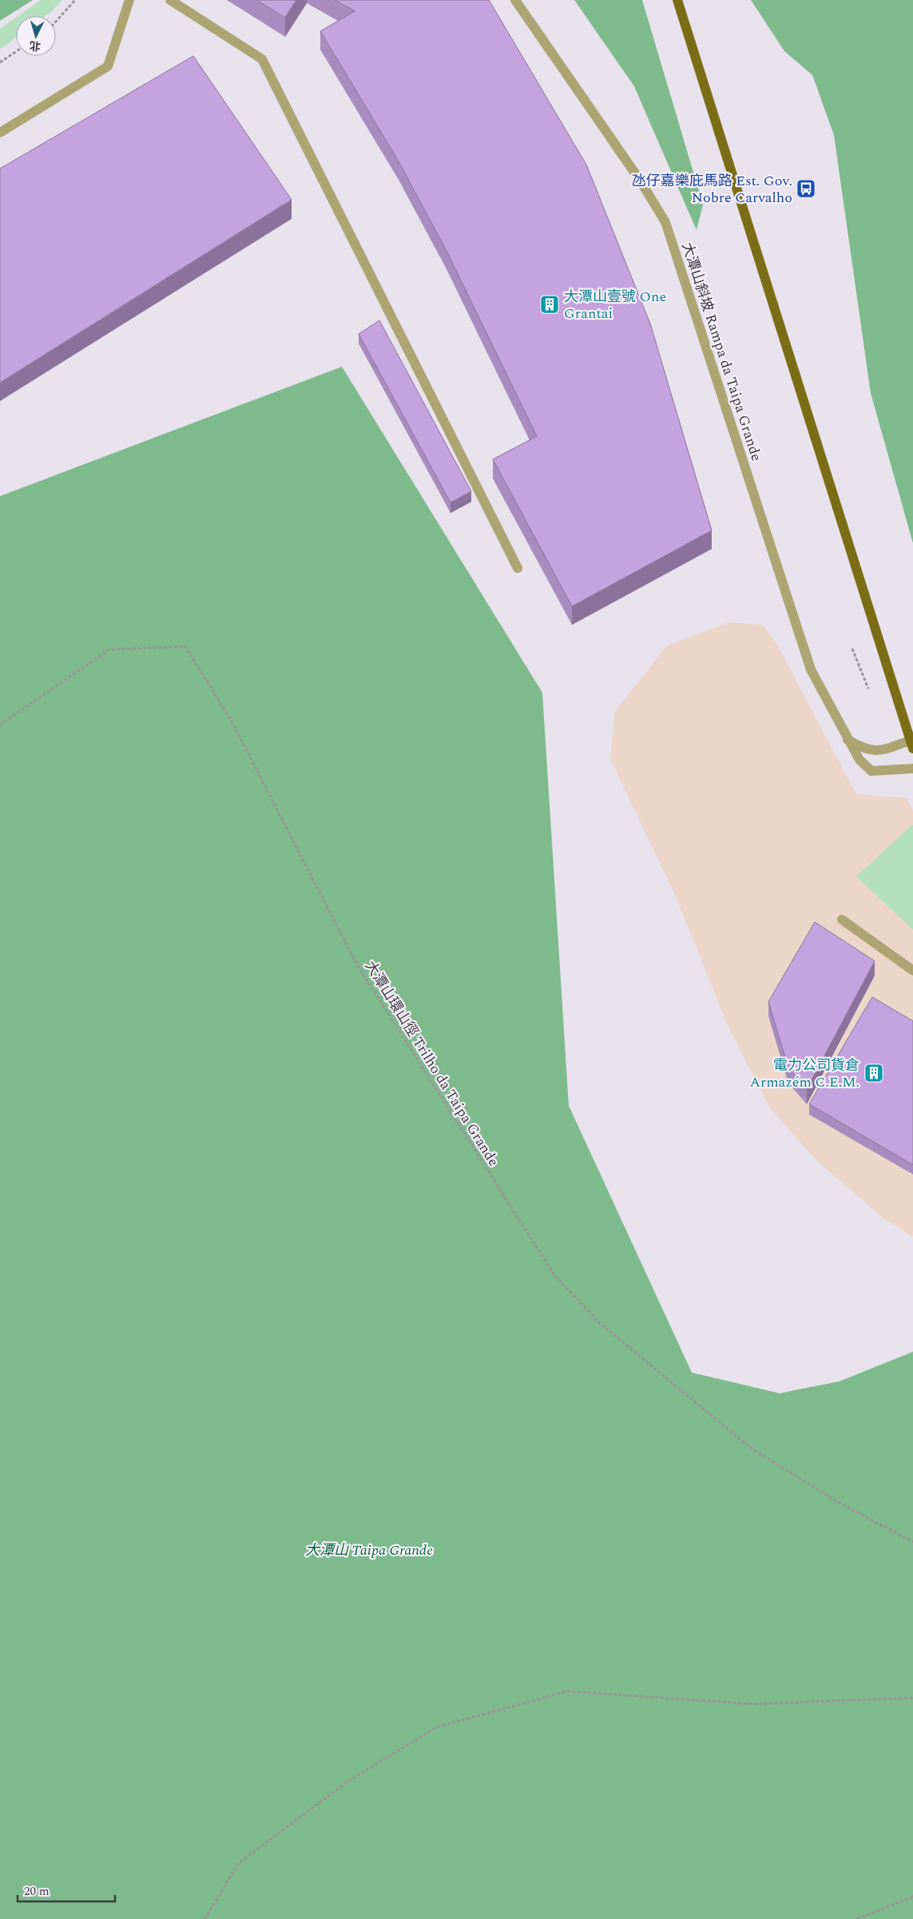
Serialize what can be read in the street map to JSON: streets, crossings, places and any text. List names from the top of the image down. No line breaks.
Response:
{"streets":{"street":["大潭山斜坡 Rampa da Taipa Grande"],"path":["大潭山環山徑 Trilho da Taipa Grande"]},"parks":["大潭山 Taipa Grande"],"places":{"bus stop":["氹仔嘉樂庇馬路 Est. Gov. Nobre Carvalho"],"building":["大潭山壹號 One Grantai","電力公司貨倉 Armazém C.E.M."]},"scale_bar":"20 m","north":"bottom"}
